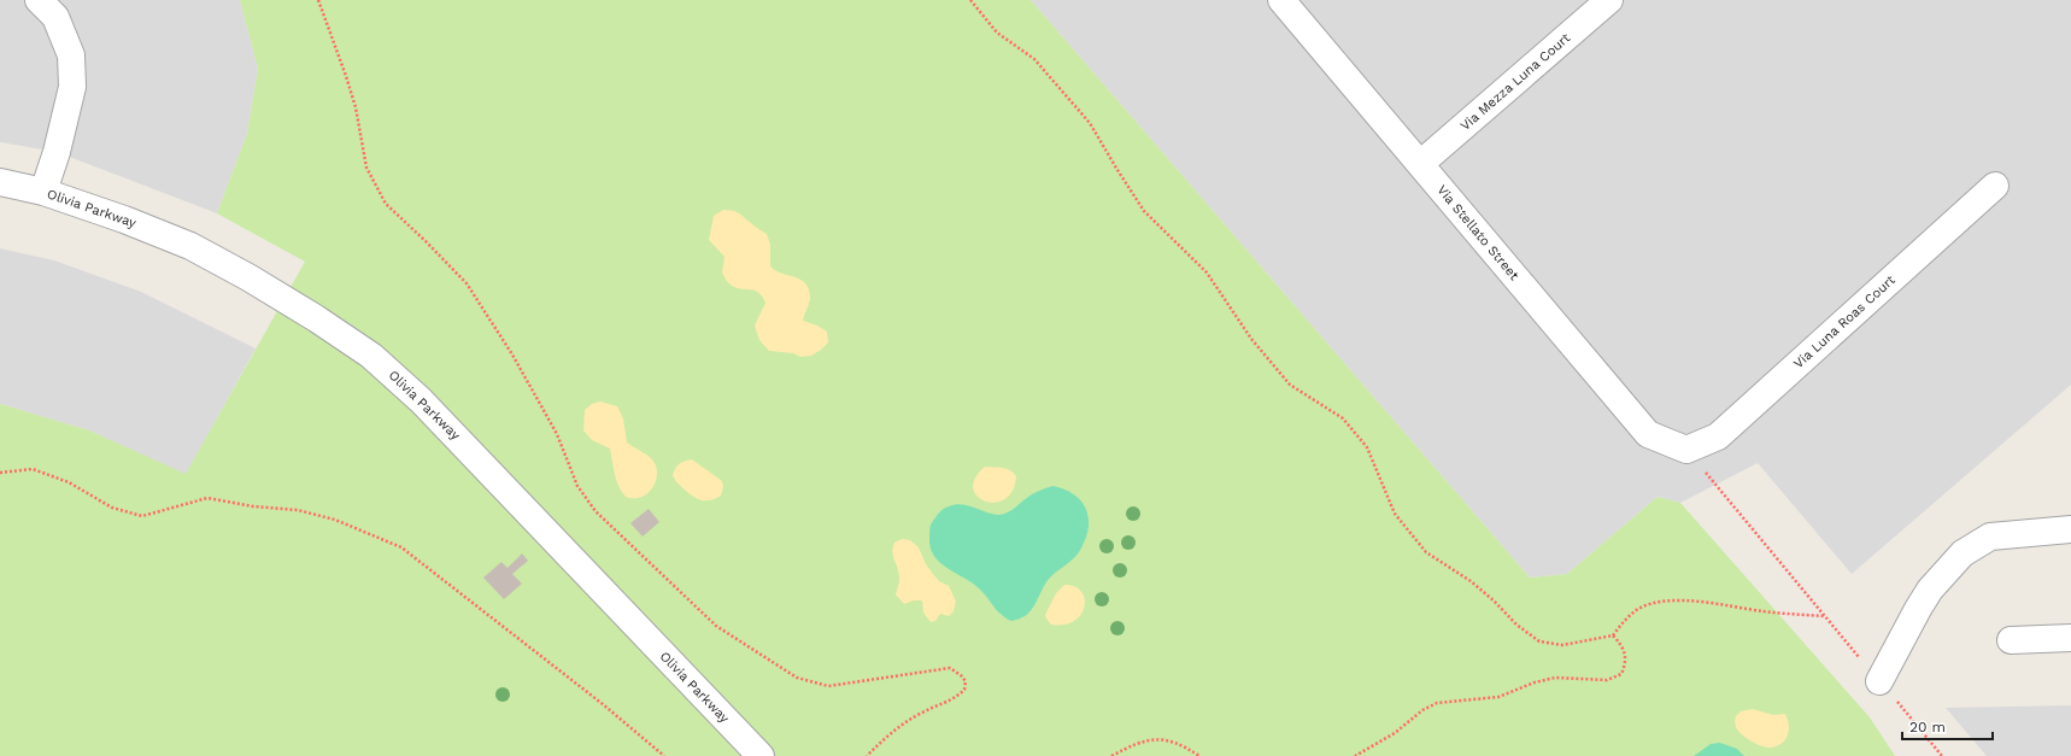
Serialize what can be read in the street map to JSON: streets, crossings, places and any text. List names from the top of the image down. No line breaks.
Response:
{"streets":{"street":["Via Mezza Luna Court","Olivia Parkway","Via Stellato Street","Via Luna Roas Court"]},"crossings":[["Via Mezza Luna Court","Via Stellato Street"],["Via Stellato Street","Via Luna Roas Court"]],"scale_bar":"20 m"}
